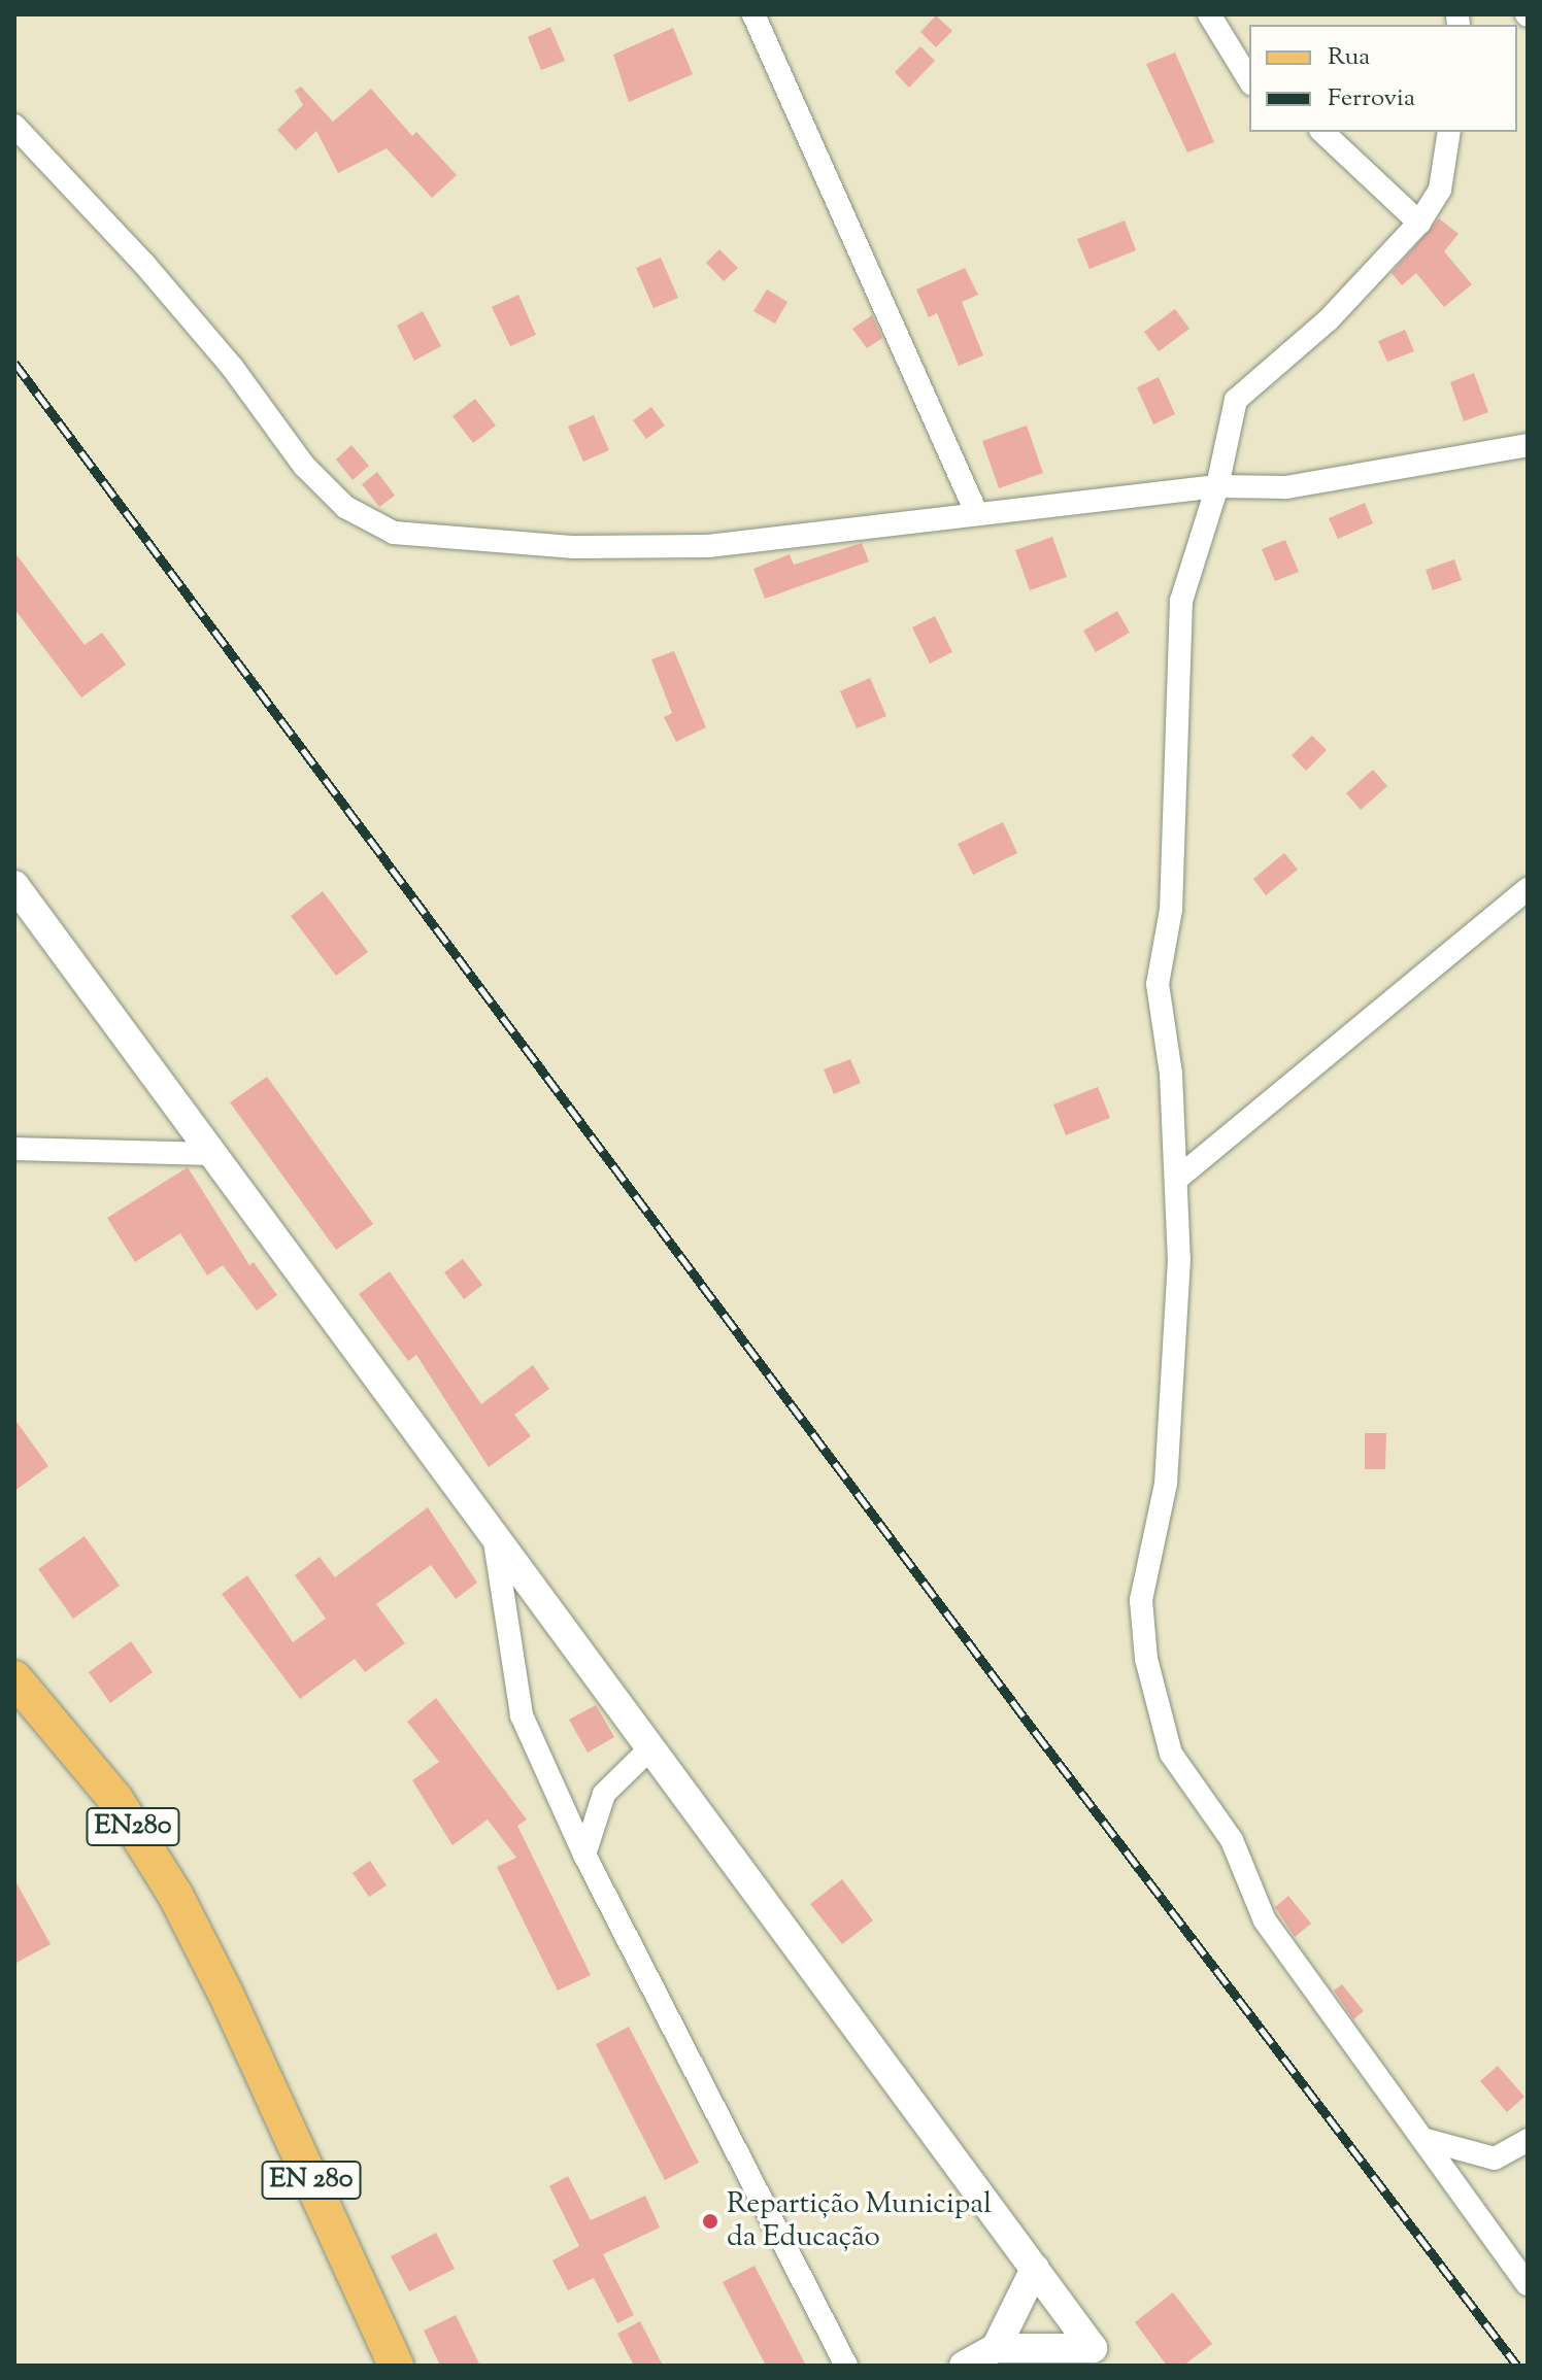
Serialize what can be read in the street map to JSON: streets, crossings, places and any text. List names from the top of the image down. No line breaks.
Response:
{"streets":{"main road":["EN280","EN 280"]},"crossings":[["EN280","EN 280"]],"places":["Repartição Municipal da Educação"],"legend":["Rua","Ferrovia"]}
